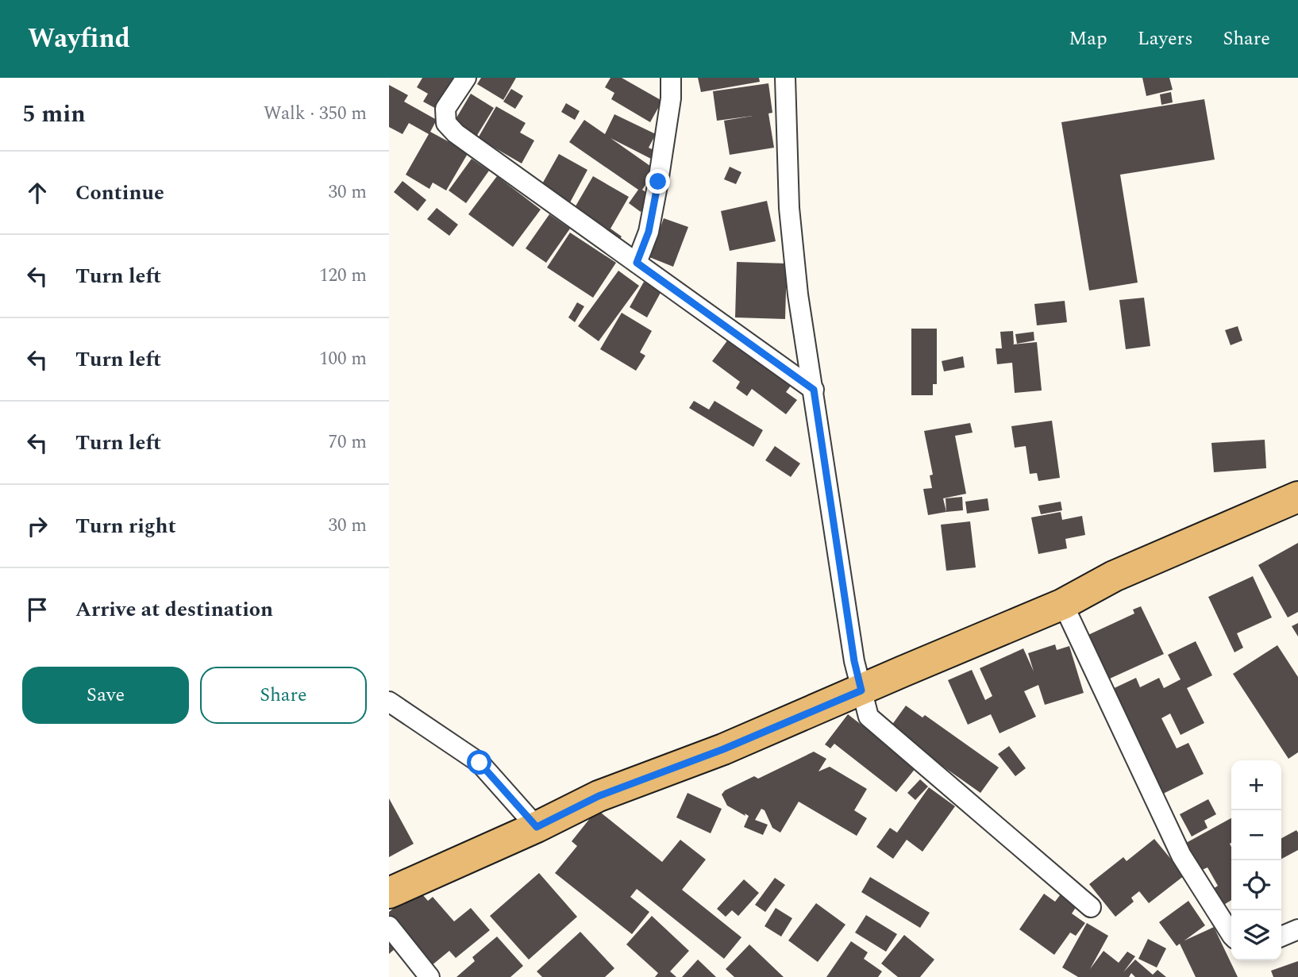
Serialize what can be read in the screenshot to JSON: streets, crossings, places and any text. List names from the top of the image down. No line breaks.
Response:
{"page":{"header":"Wayfind","nav":["Map","Layers","Share"],"heading":["5 min","Walk · 350 m"],"list":[["Continue","30 m"],["Turn left","120 m"],["Turn left","100 m"],["Turn left","70 m"],["Turn right","30 m"],"Arrive at destination"],"buttons":["Save","Share"],"map_buttons":["+","−"]}}
